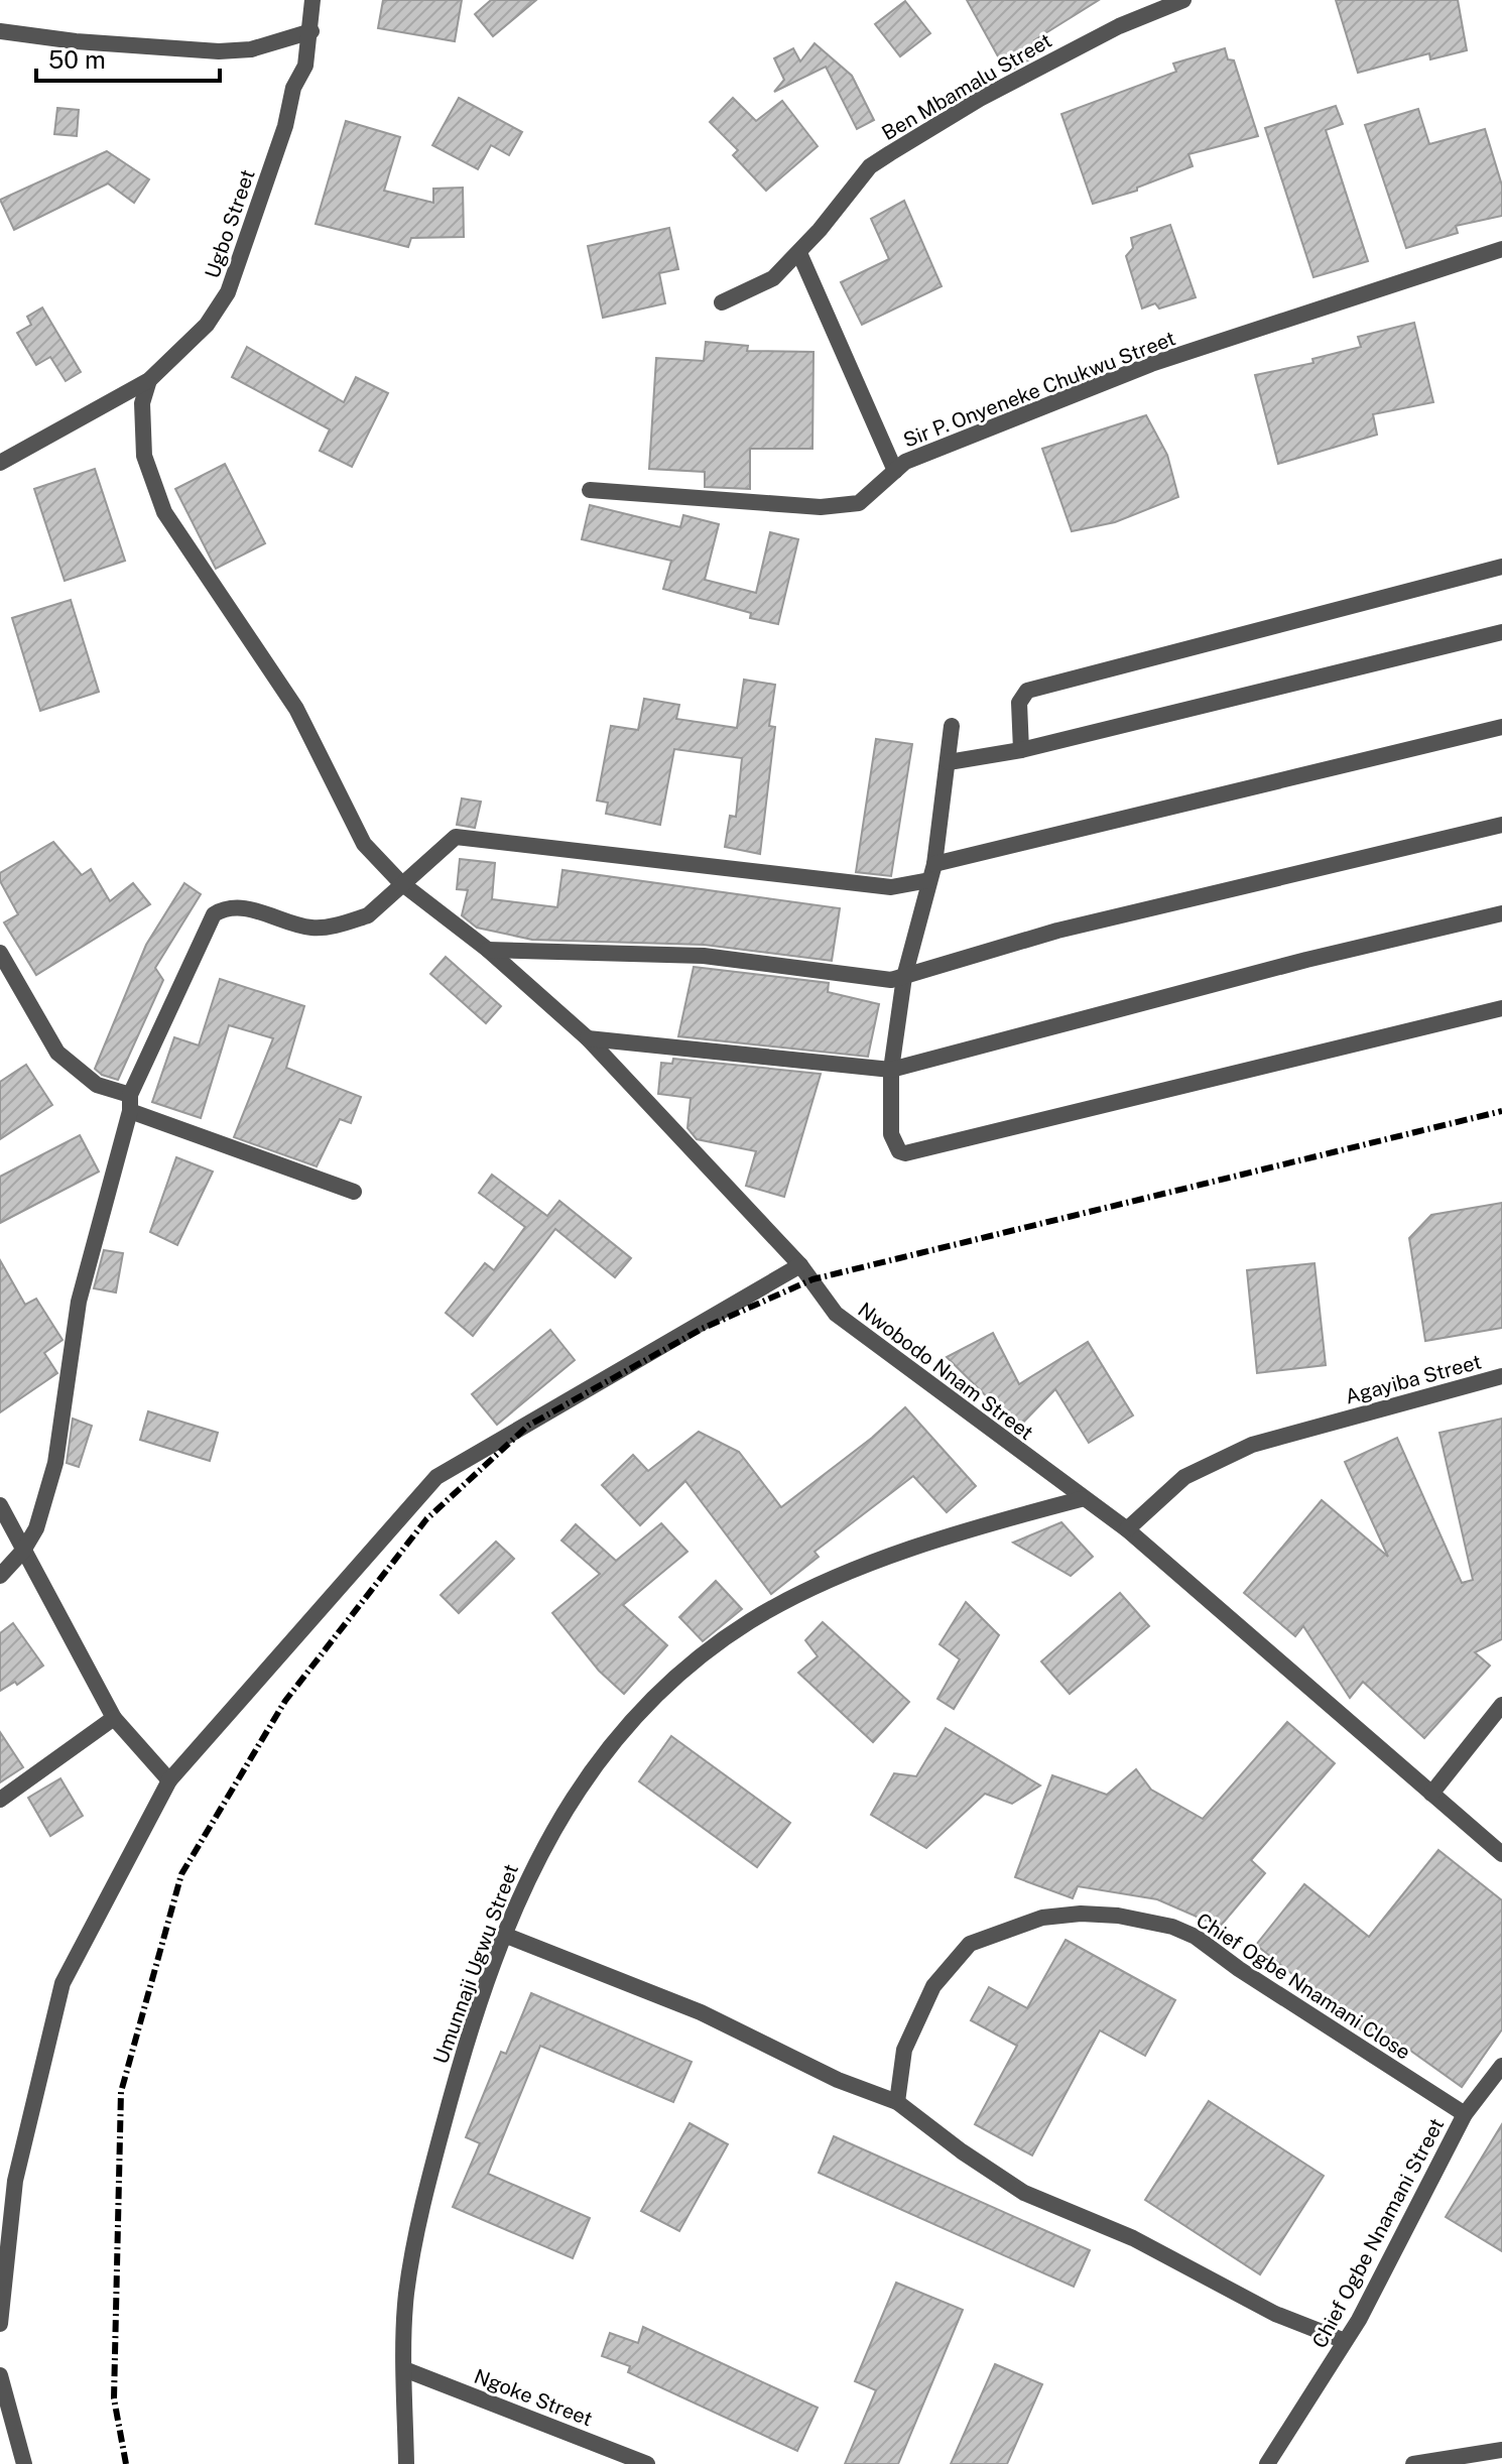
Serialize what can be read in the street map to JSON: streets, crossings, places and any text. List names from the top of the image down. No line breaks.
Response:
{"streets":{"street":["Ben Mbamalu Street","Ugbo Street","Sir P. Onyeneke Chukwu Street","Nwobodo Nnam Street","Agayiba Street","Umunnaji Ugwu Street","Chief Ogbe Nnamani Close","Chief Ogbe Nnamani Street","Ngoke Street"]},"crossings":[["Ugbo Street","Nwobodo Nnam Street"],["Nwobodo Nnam Street","Agayiba Street"],["Nwobodo Nnam Street","Umunnaji Ugwu Street"],["Umunnaji Ugwu Street","Ngoke Street"],["Chief Ogbe Nnamani Close","Chief Ogbe Nnamani Street"]],"scale_bar":"50 m"}
